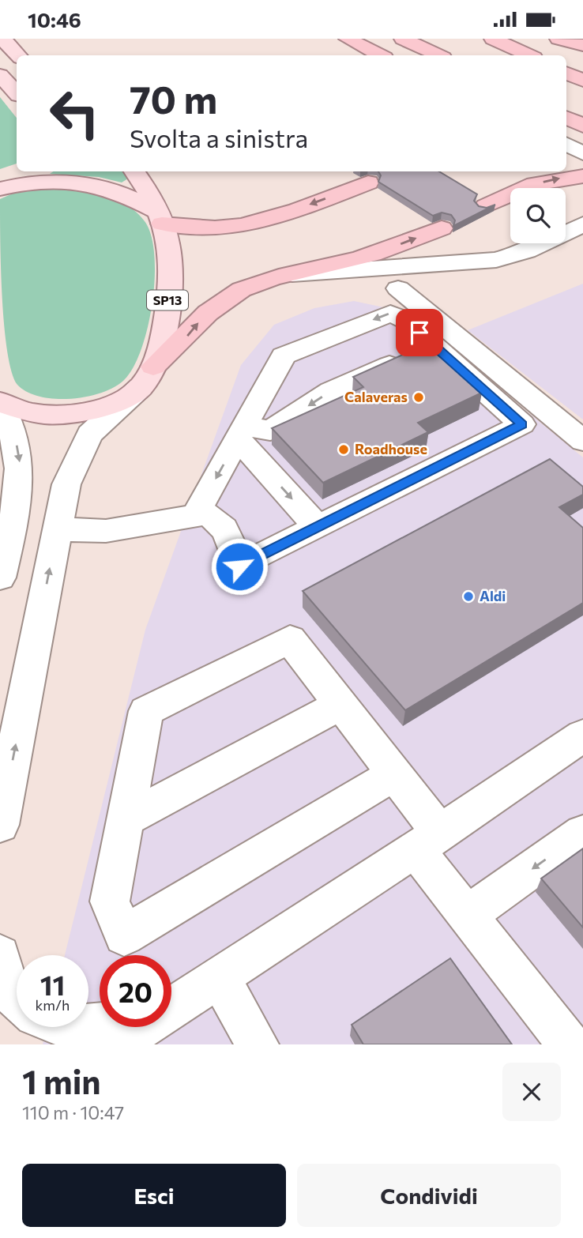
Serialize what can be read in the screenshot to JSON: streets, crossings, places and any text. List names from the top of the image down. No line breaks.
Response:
{"streets":{"main road":["SP13"]},"places":["Calaveras","Roadhouse","Aldi"],"page":{"status":"10:46","turn":["70 m","Svolta a sinistra"],"speed":"11 km/h","limit":"20","heading":["1 min","110 m · 10:47"],"buttons":["Esci","Condividi"]}}
